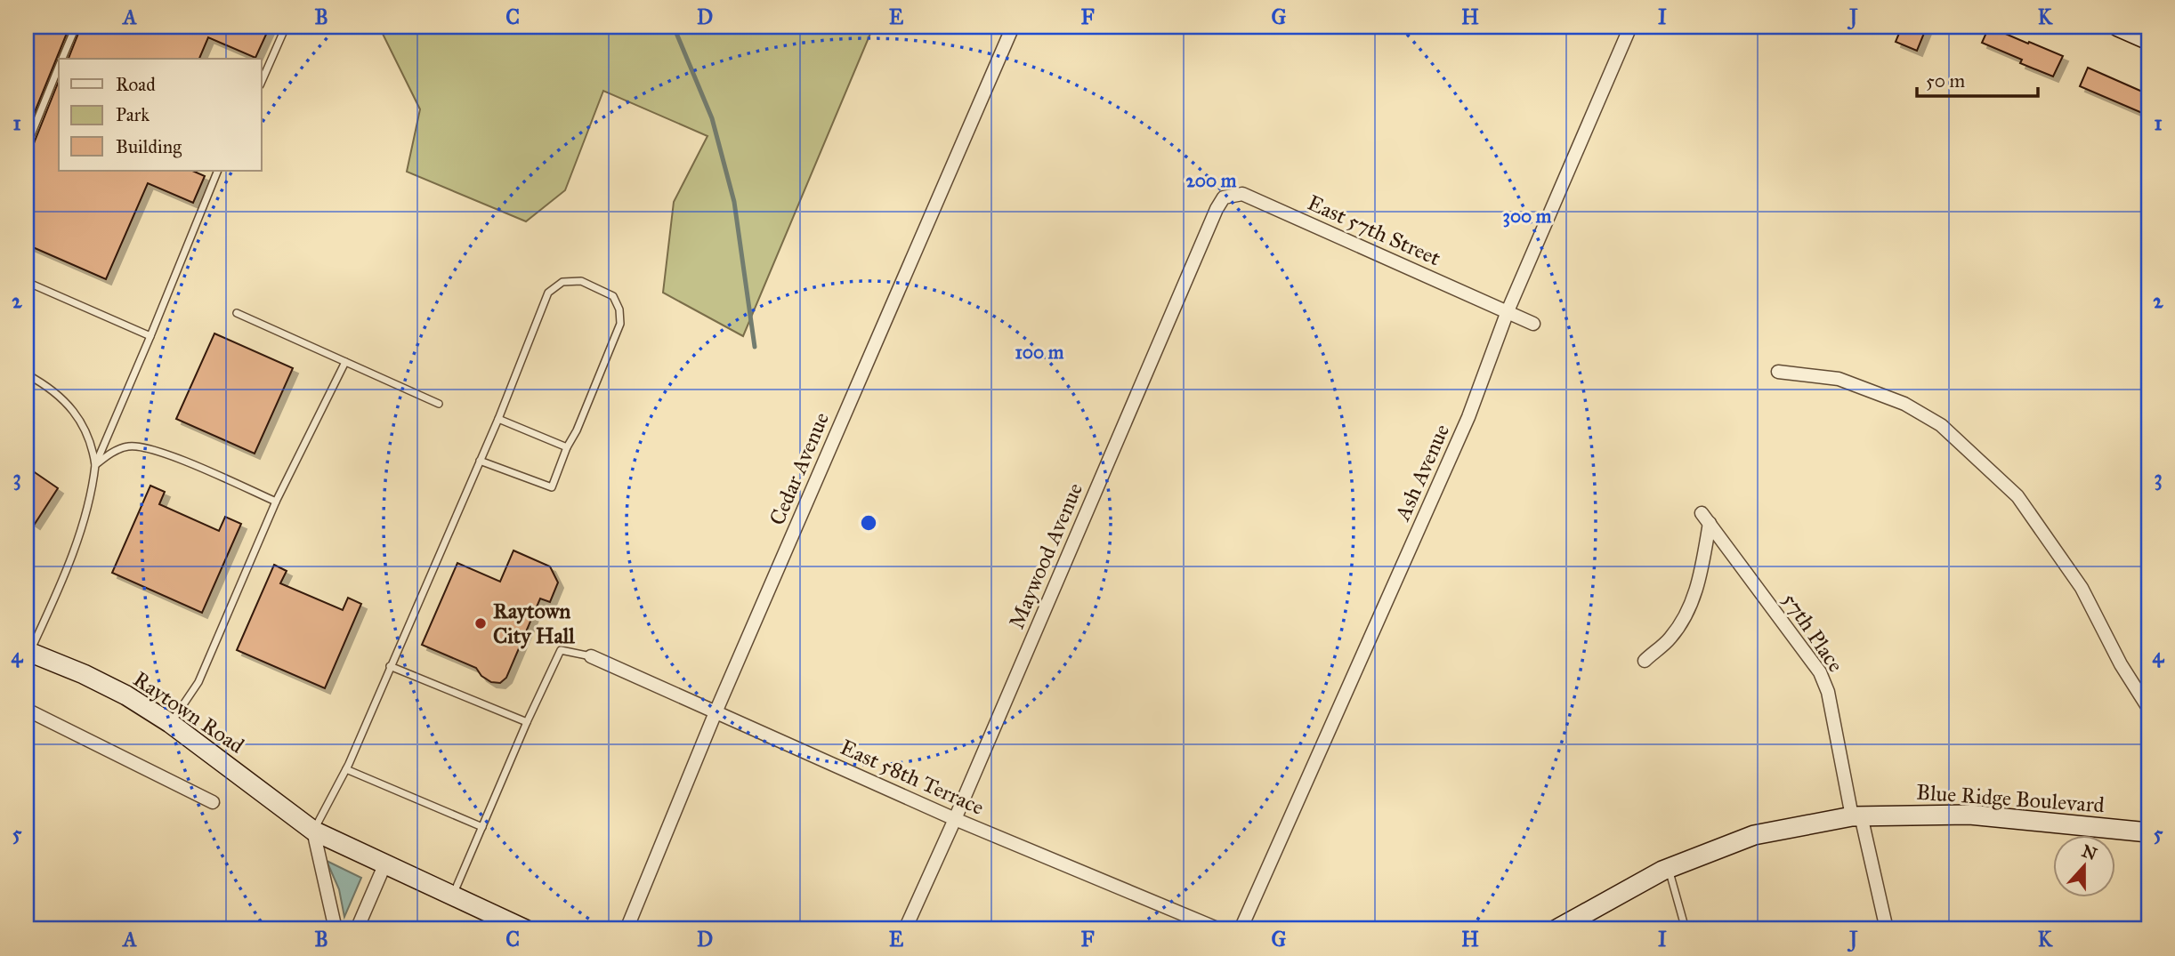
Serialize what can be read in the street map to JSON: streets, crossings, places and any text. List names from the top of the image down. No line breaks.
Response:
{"streets":{"street":["East 57th Street","Cedar Avenue","Ash Avenue","Maywood Avenue","57th Place","Raytown Road","East 58th Terrace","Blue Ridge Boulevard"]},"crossings":[["East 57th Street","Ash Avenue"],["East 57th Street","Maywood Avenue"],["Cedar Avenue","East 58th Terrace"],["Maywood Avenue","East 58th Terrace"],["57th Place","Blue Ridge Boulevard"]],"places":["Raytown City Hall"],"legend":["Road","Park","Building"],"scale_bar":"50 m","north":"top","grid":{"columns":["A","B","C","D","E","F","G","H","I","J","K"],"rows":["1","2","3","4","5"]},"rings":["200 m","300 m","100 m"]}
